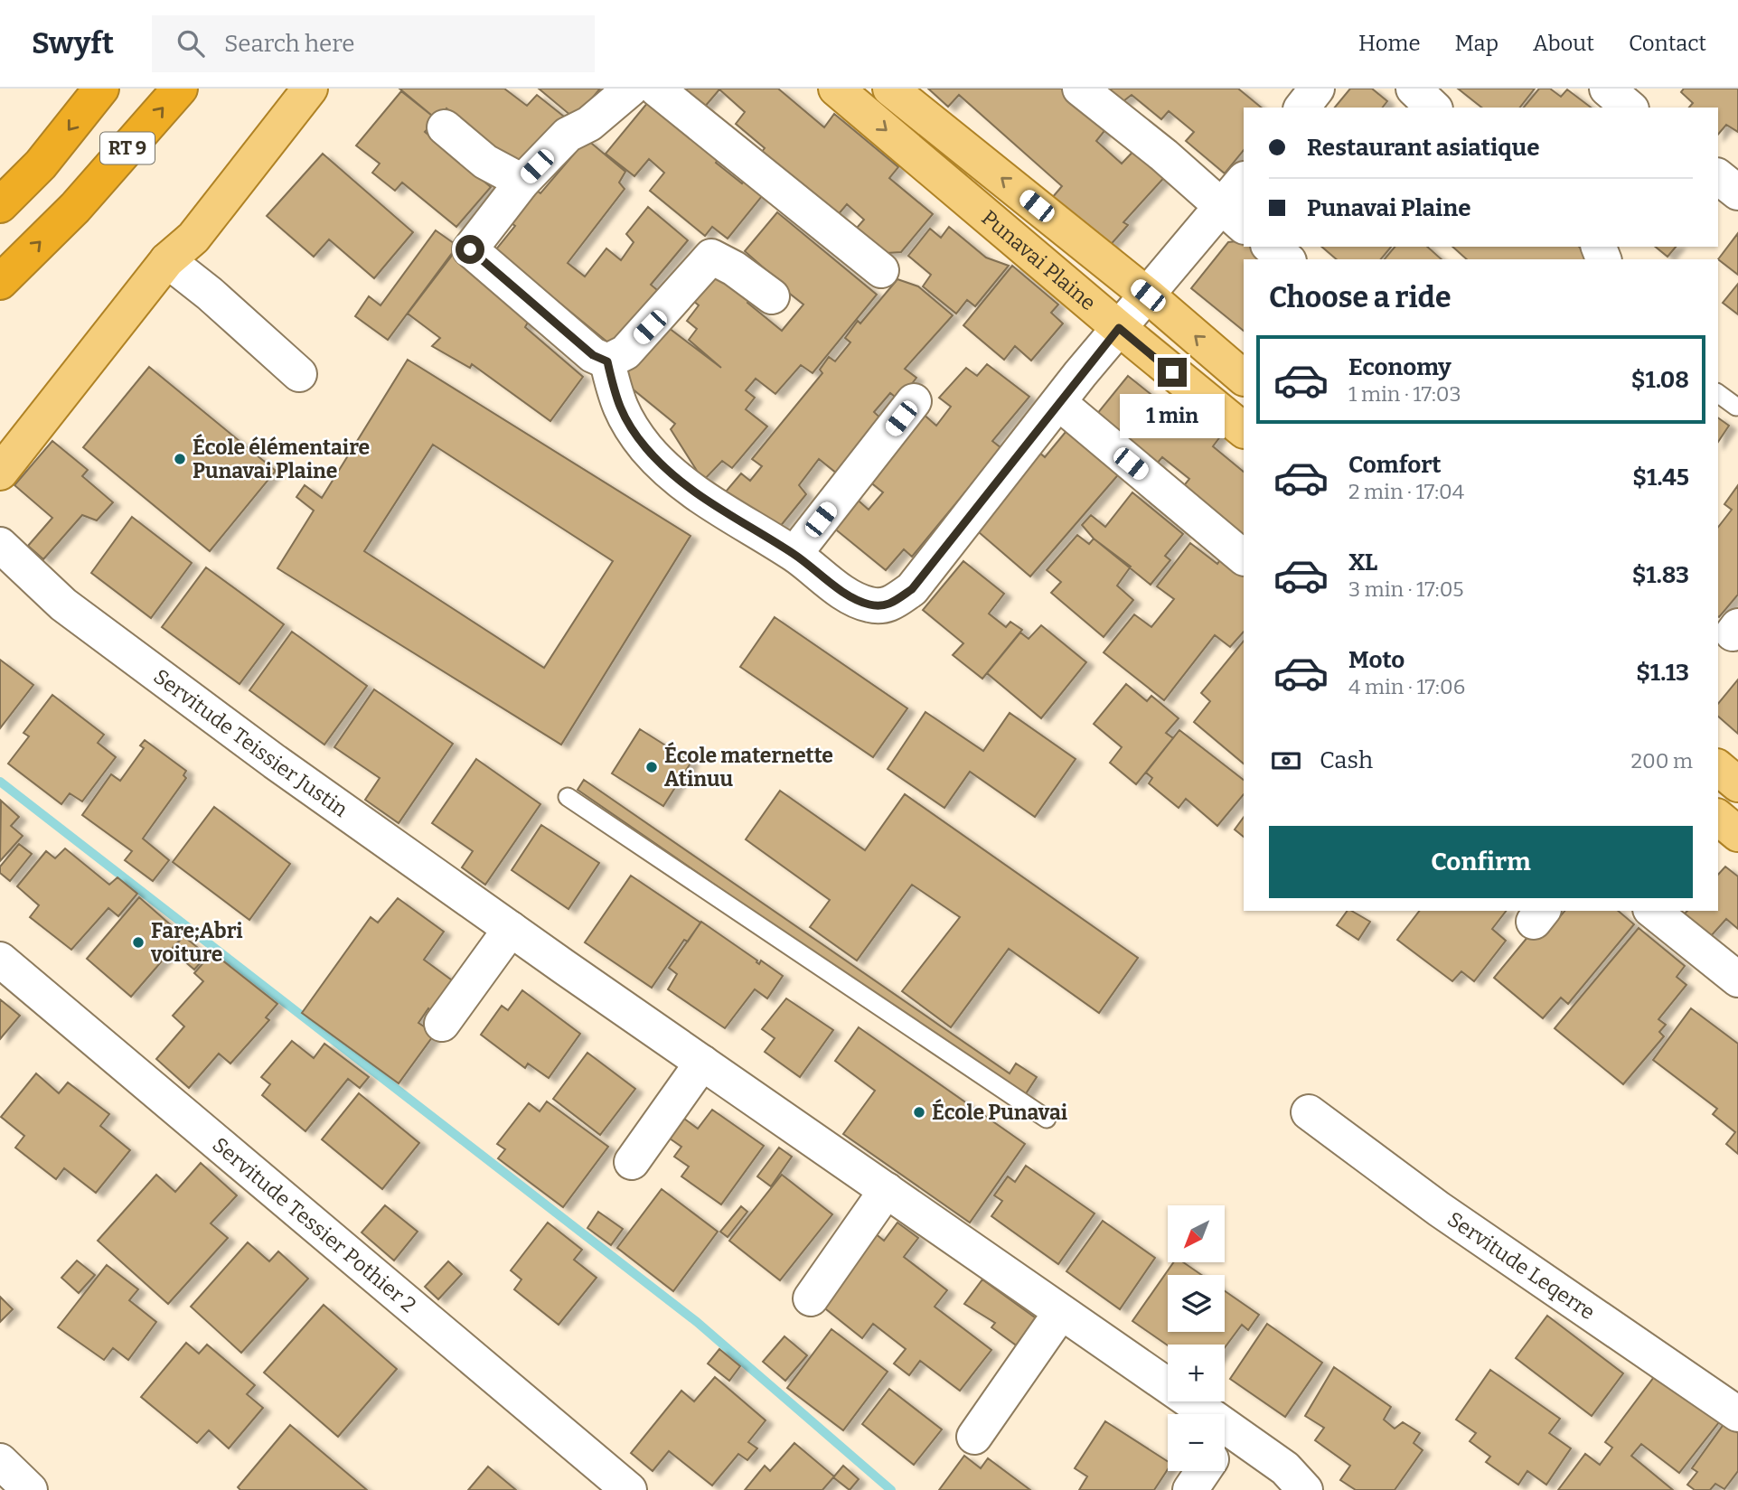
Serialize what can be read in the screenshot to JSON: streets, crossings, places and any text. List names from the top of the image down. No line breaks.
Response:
{"streets":{"highway":["RT 9"],"main road":["Punavai Plaine"],"street":["Servitude Teissier Justin","Servitude Tessier Pothier 2","Servitude Leqerre"]},"places":["École élémentaire Punavai Plaine","École maternette Atinuu","Fare;Abri voiture","École Punavai"],"north":"bottom left","page":{"header":"Swyft","search":"Search here","nav":["Home","Map","About","Contact"],"banner":["Restaurant asiatique","Punavai Plaine"],"heading":"Choose a ride","list":[{"name":"Economy","note":"1 min · 17:03","value":"$1.08"},{"name":"Comfort","note":"2 min · 17:04","value":"$1.45"},{"name":"XL","note":"3 min · 17:05","value":"$1.83"},{"name":"Moto","note":"4 min · 17:06","value":"$1.13"}],"bubble":"1 min","pay":["Cash","200 m"],"buttons":"Confirm","map_buttons":["+","−"]}}
